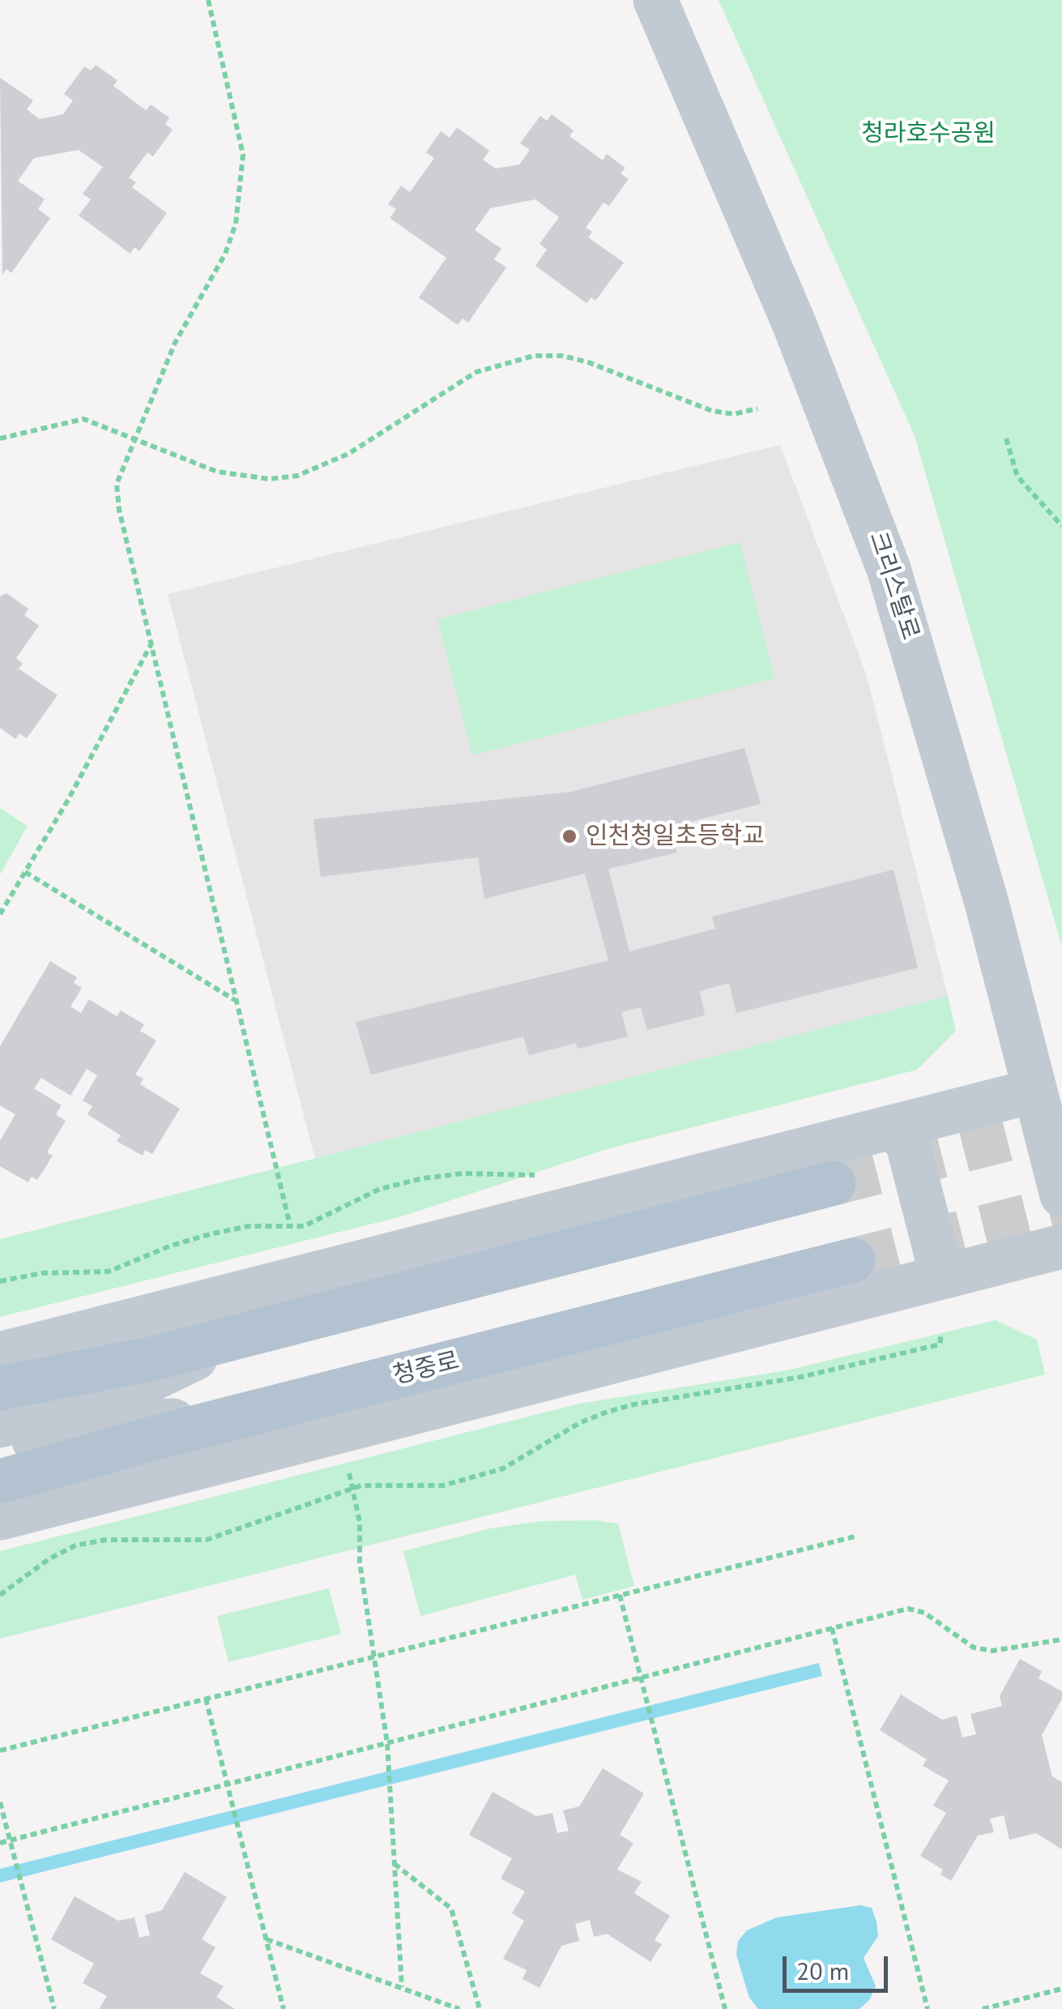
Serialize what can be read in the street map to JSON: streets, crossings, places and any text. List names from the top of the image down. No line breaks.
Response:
{"streets":{"main road":["청중로"],"street":["크리스탈로"]},"parks":["청라호수공원"],"places":["인천청일초등학교"],"scale_bar":"20 m"}
